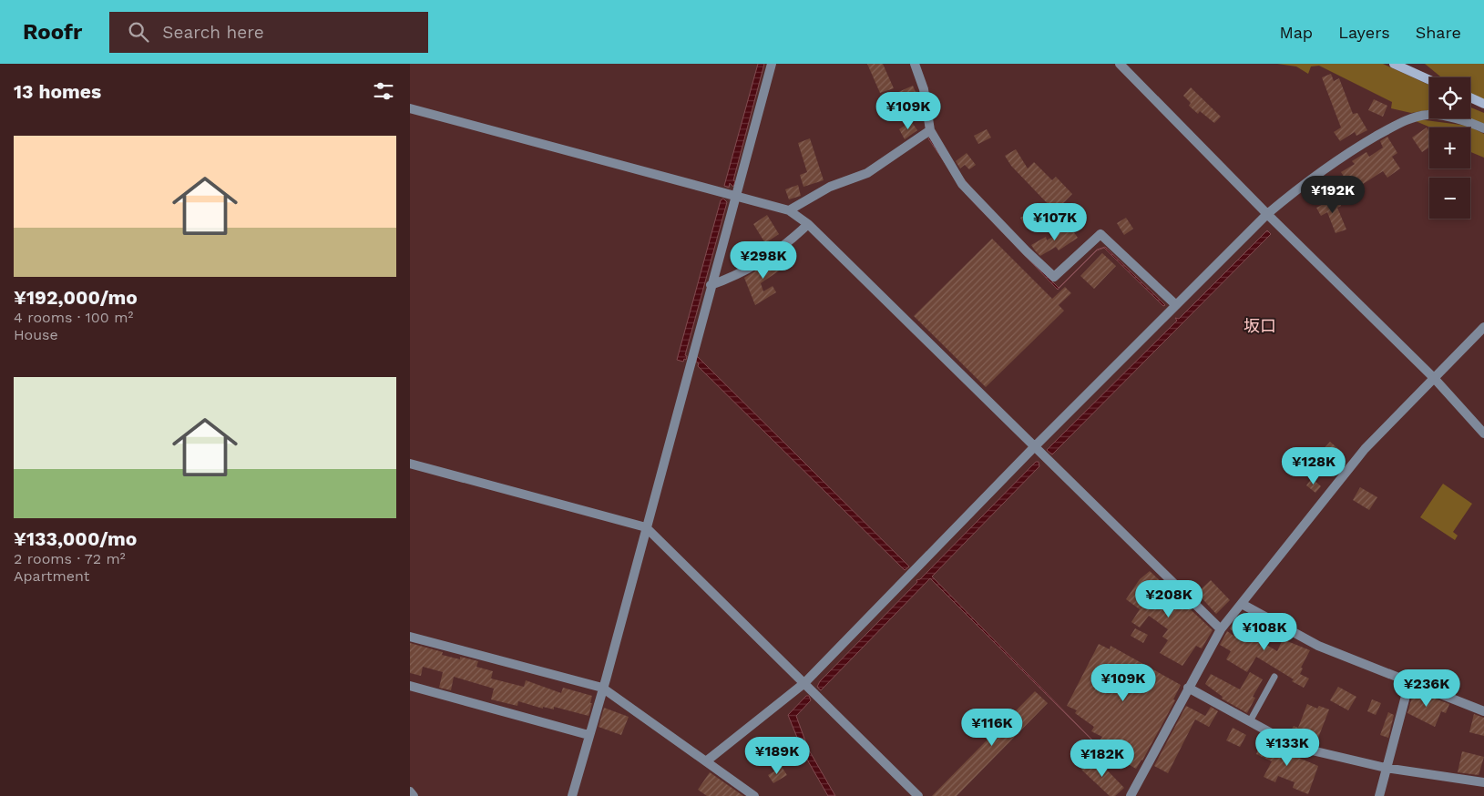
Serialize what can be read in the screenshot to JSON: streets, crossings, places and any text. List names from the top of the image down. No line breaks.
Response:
{"districts":["坂口"],"page":{"header":"Roofr","search":"Search here","nav":["Map","Layers","Share"],"heading":"13 homes","map_buttons":["+","−"],"price":["¥109K","¥192K","¥107K","¥298K","¥128K","¥208K","¥108K","¥109K","¥236K","¥116K","¥133K","¥189K","¥182K"],"list":[{"name":"¥192,000/mo","note":"4 rooms · 100 m² · House"},{"name":"¥133,000/mo","note":"2 rooms · 72 m² · Apartment"}]}}
